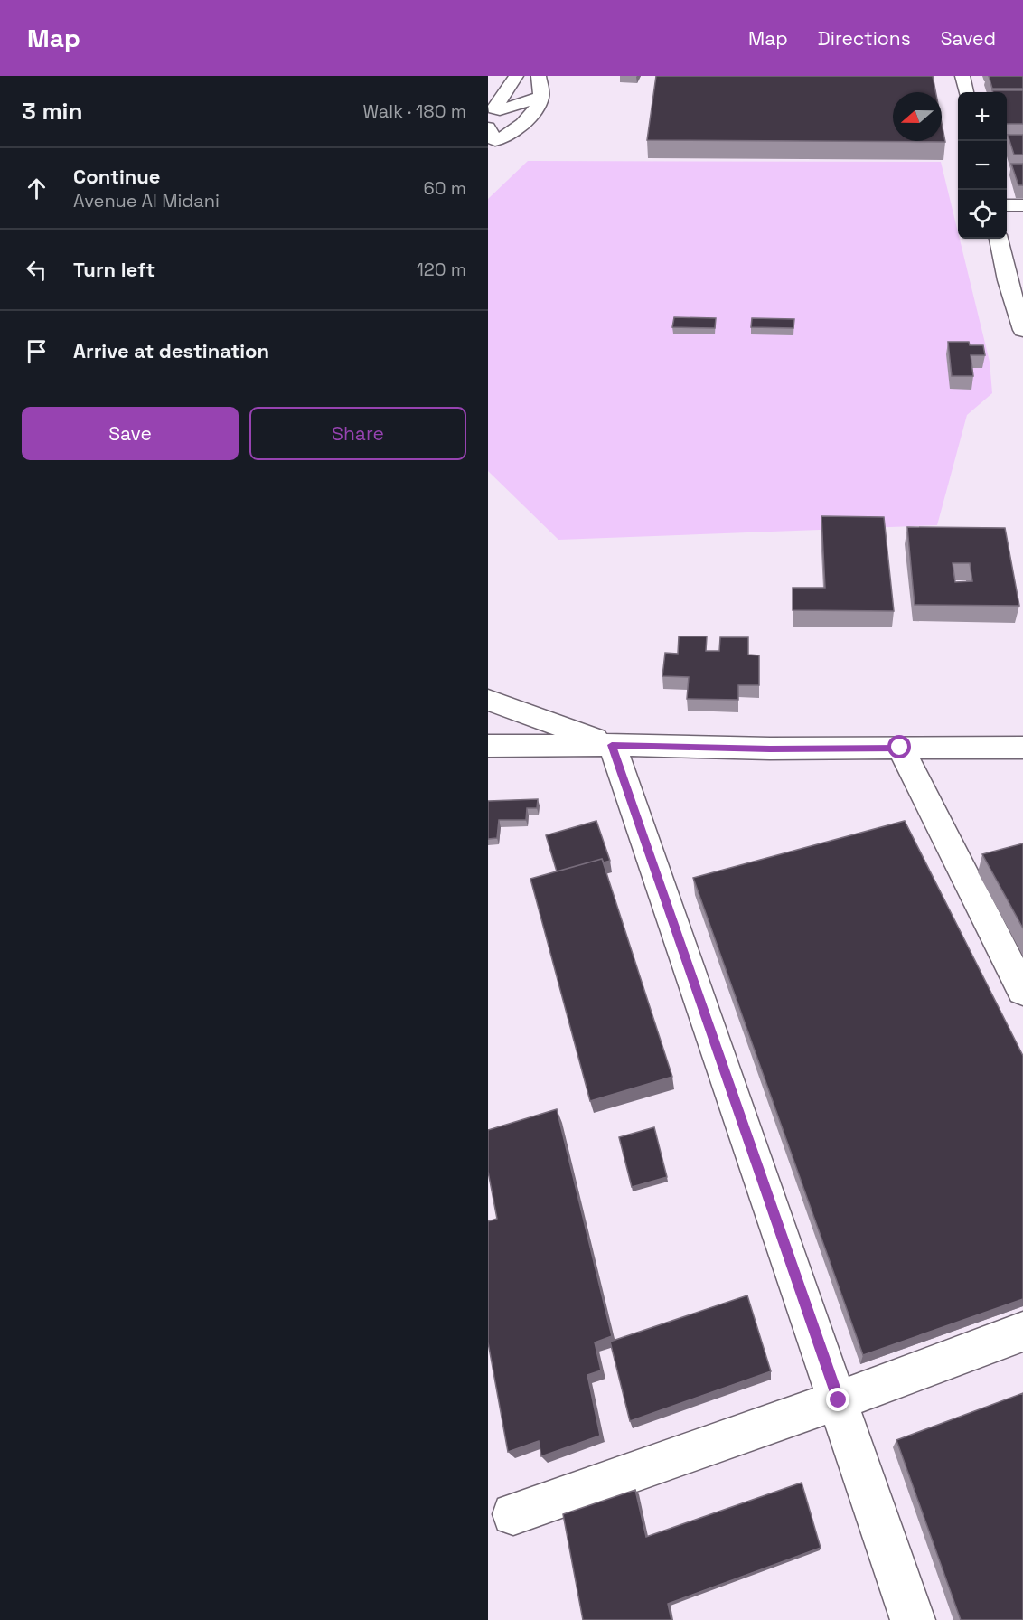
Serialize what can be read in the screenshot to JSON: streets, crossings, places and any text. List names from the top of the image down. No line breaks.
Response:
{"north":"left","page":{"header":"Map","nav":["Map","Directions","Saved"],"heading":["3 min","Walk · 180 m"],"map_buttons":["+","−"],"list":[["Continue","Avenue Al Midani","60 m"],["Turn left","120 m"],"Arrive at destination"],"buttons":["Save","Share"]}}
